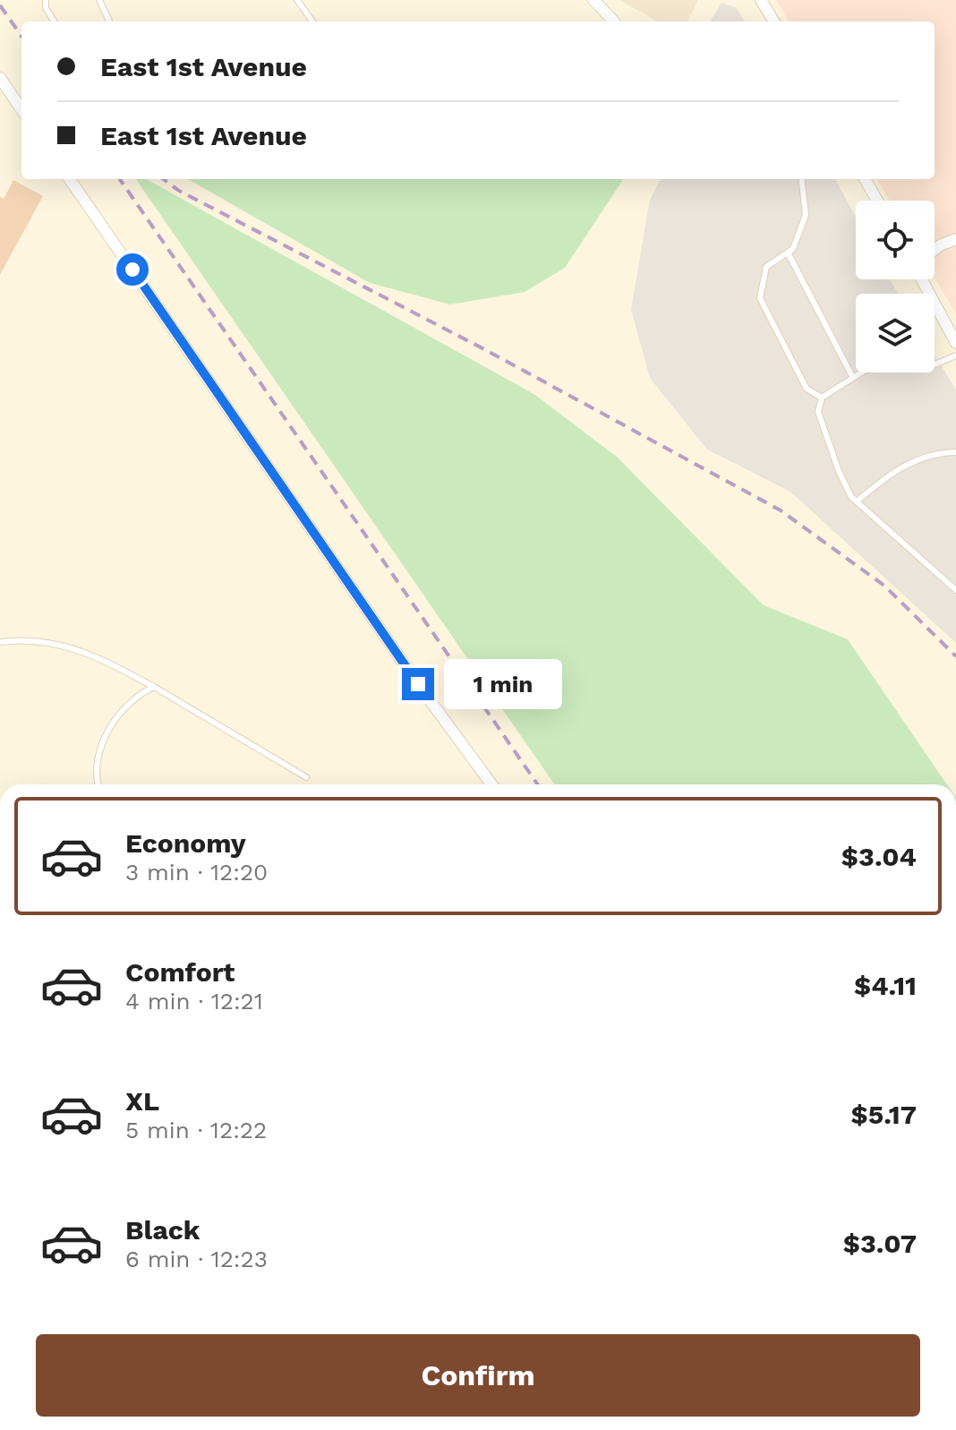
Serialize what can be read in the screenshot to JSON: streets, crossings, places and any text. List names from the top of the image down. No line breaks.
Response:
{"page":{"banner":["East 1st Avenue","East 1st Avenue"],"bubble":"1 min","list":[{"name":"Economy","note":"3 min · 12:20","value":"$3.04"},{"name":"Comfort","note":"4 min · 12:21","value":"$4.11"},{"name":"XL","note":"5 min · 12:22","value":"$5.17"},{"name":"Black","note":"6 min · 12:23","value":"$3.07"}],"buttons":"Confirm"}}
